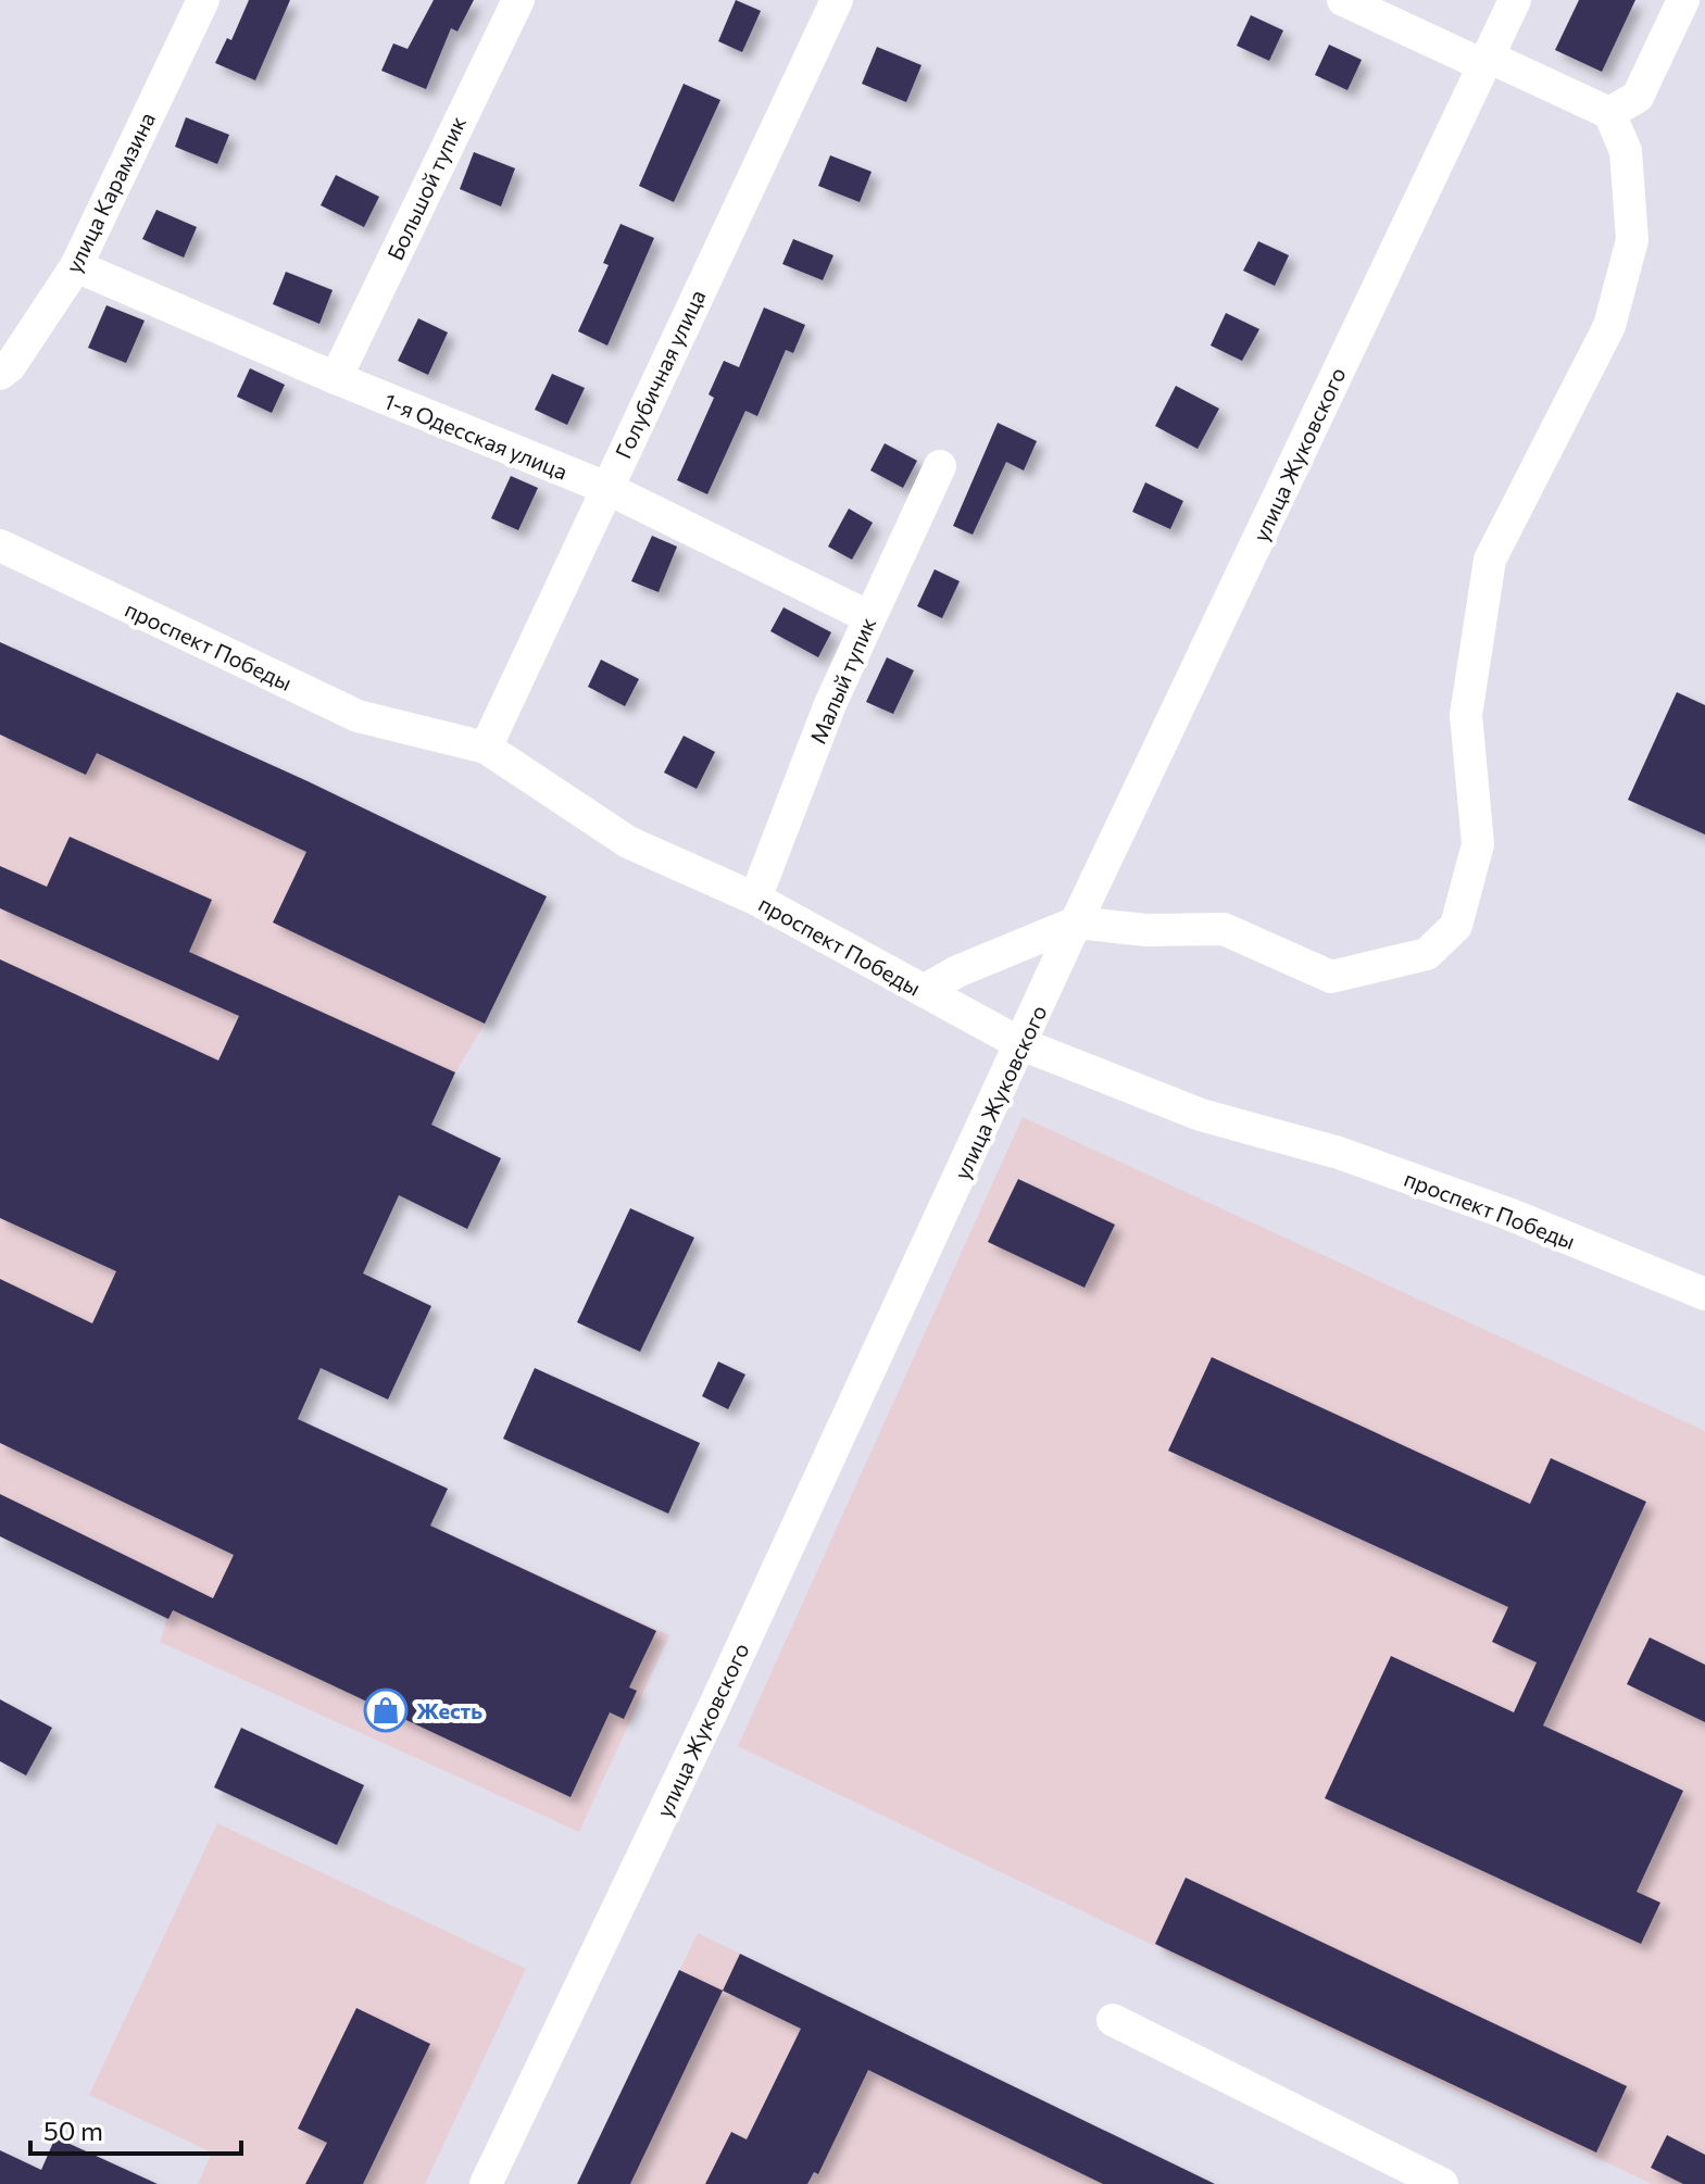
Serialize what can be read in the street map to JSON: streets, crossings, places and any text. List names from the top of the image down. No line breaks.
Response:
{"streets":{"street":["Большой тупик","улица Карамзина","Голубичная улица","1-я Одесская улица","улица Жуковского","проспект Победы","Малый тупик"]},"crossings":[["Большой тупик","1-я Одесская улица"],["улица Карамзина","1-я Одесская улица"],["Голубичная улица","1-я Одесская улица"],["Голубичная улица","проспект Победы"],["1-я Одесская улица","Малый тупик"],["улица Жуковского","проспект Победы"],["проспект Победы","Малый тупик"]],"places":{"shop":["Жесть"]},"scale_bar":"50 m"}
